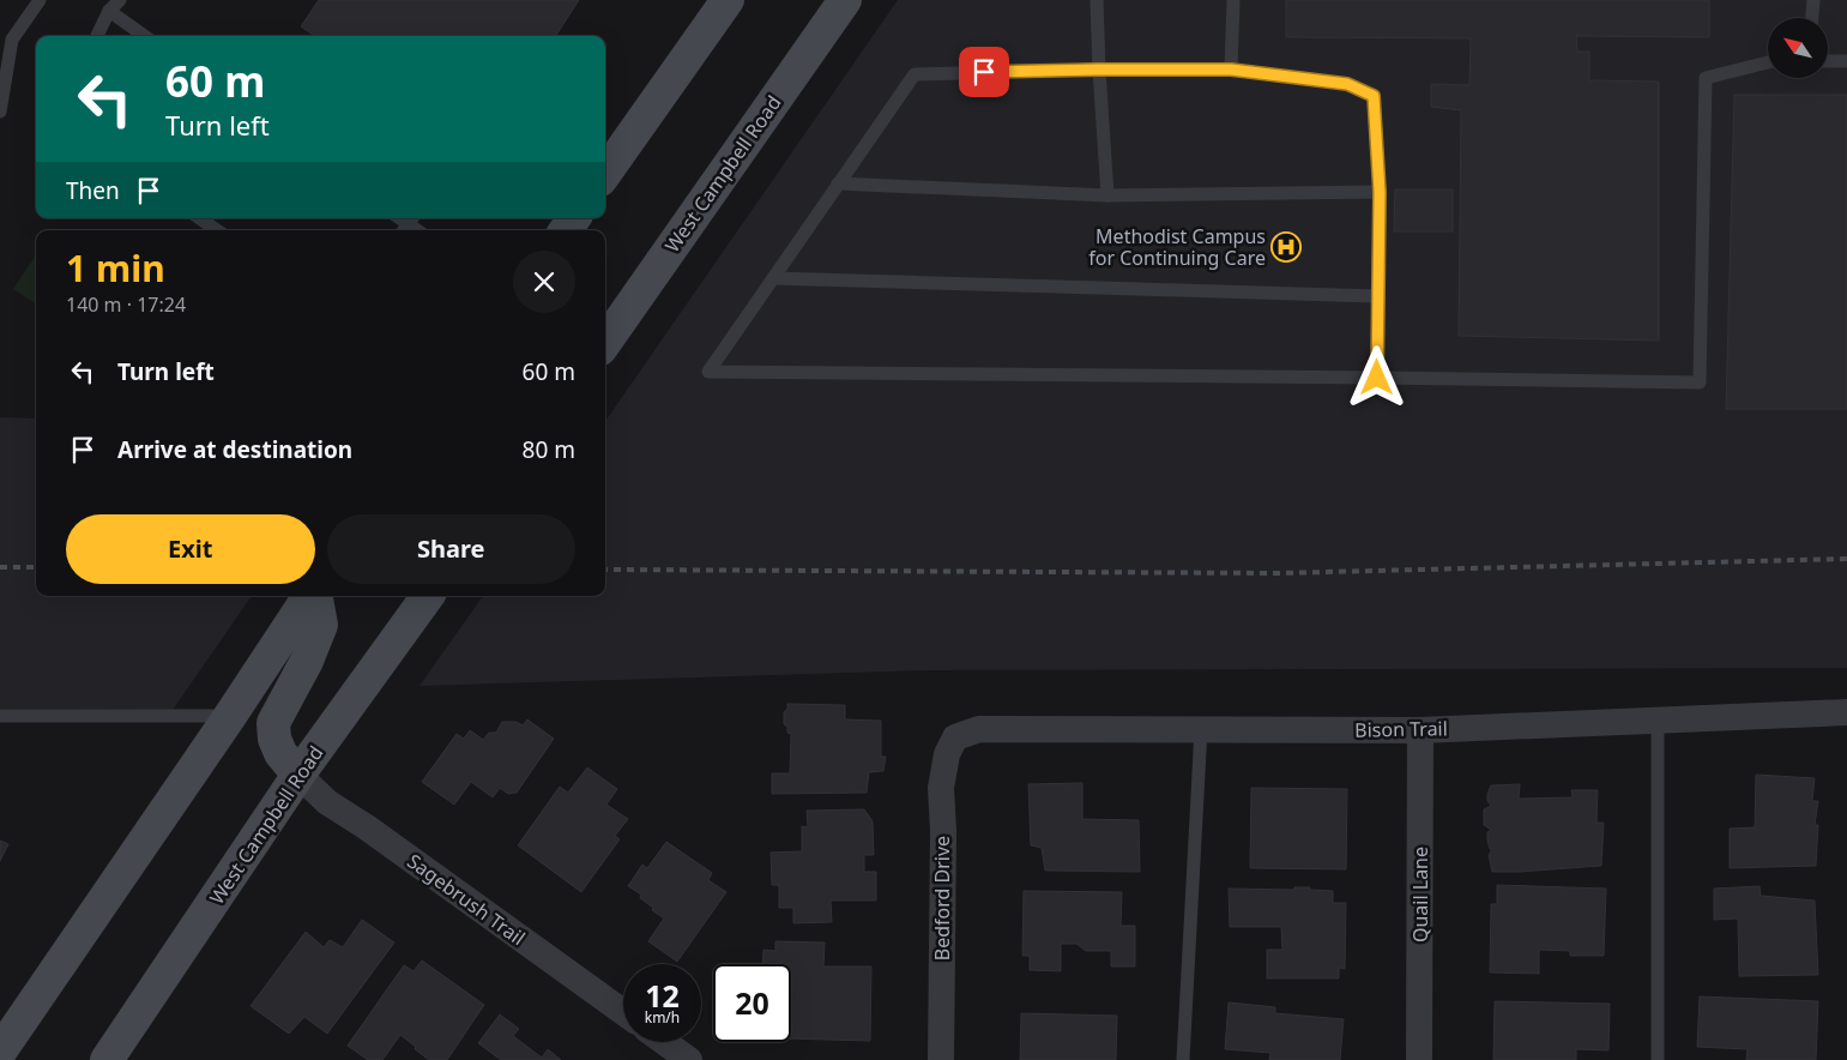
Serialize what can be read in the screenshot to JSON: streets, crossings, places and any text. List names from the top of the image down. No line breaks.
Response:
{"streets":{"main road":["West Campbell Road"],"street":["Bison Trail","Quail Lane","Bedford Drive","Sagebrush Trail"]},"crossings":[["West Campbell Road","Sagebrush Trail"],["Bison Trail","Quail Lane"],["Bison Trail","Bedford Drive"]],"places":{"hospital":["Methodist Campus for Continuing Care"]},"north":"top left","page":{"turn":["60 m","Turn left"],"then":"Then","heading":["1 min","140 m · 17:24"],"list":[{"name":"Turn left","value":"60 m"},{"name":"Arrive at destination","value":"80 m"}],"buttons":["Exit","Share"],"speed":"12 km/h","limit":"20"}}
